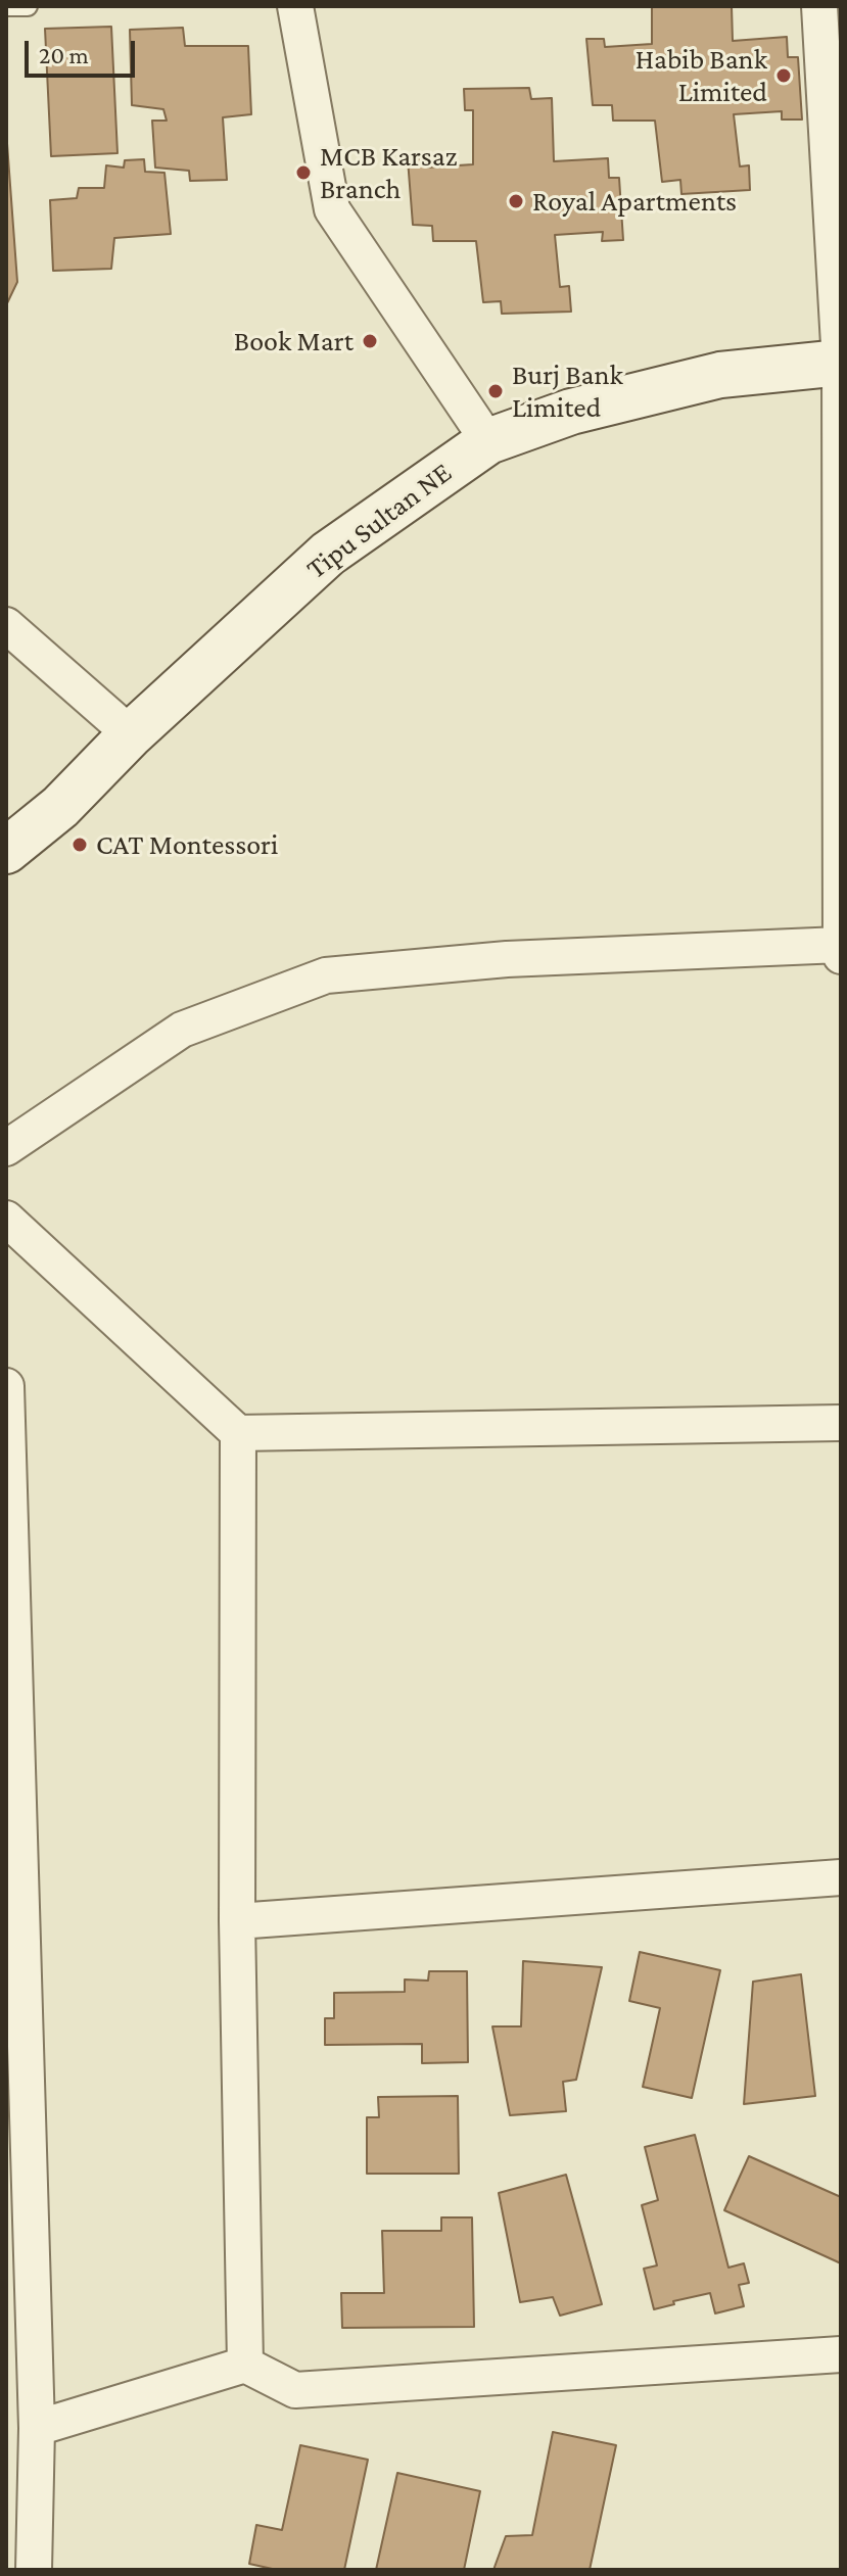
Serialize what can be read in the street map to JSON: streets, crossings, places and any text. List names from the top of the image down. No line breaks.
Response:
{"streets":{"main road":["Tipu Sultan NE"]},"places":["Habib Bank Limited","MCB Karsaz Branch","Royal Apartments","Book Mart","Burj Bank Limited","CAT Montessori"],"scale_bar":"20 m"}
